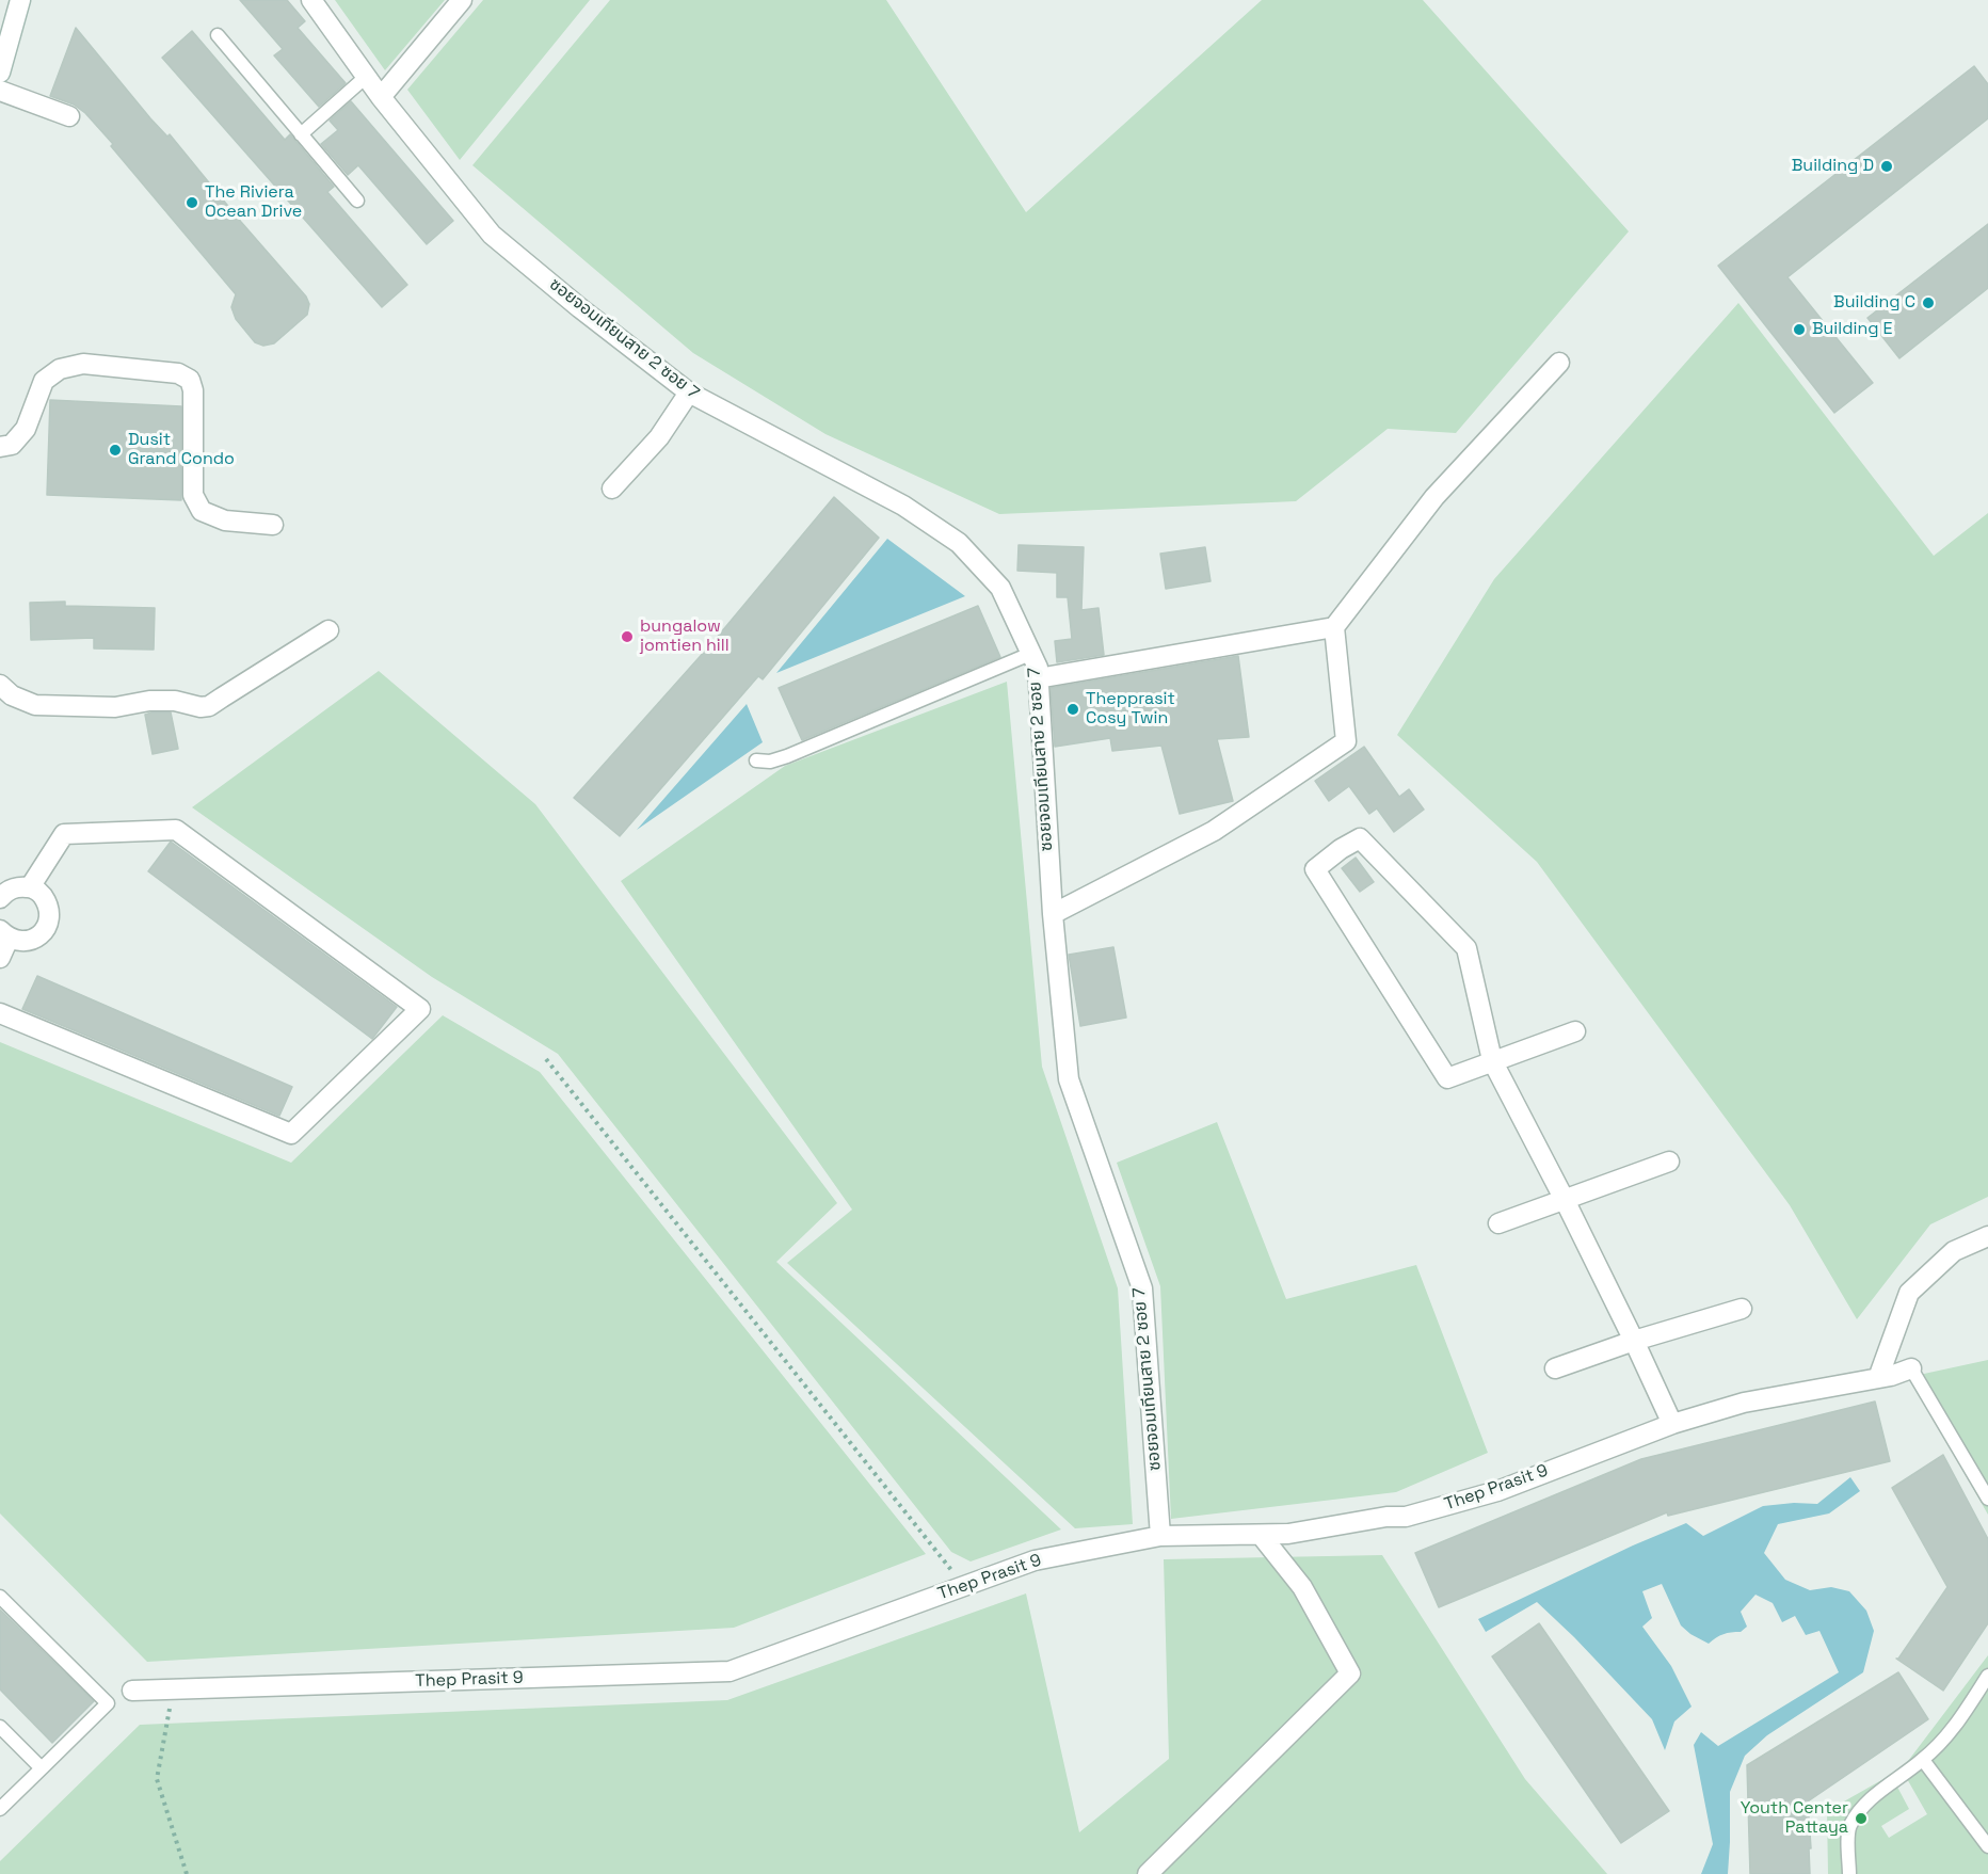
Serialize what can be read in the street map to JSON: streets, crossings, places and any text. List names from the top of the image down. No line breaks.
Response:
{"streets":{"street":["ซอยจอมเทียนสาย 2 ซอย 7","Thep Prasit 9"]},"crossings":[["ซอยจอมเทียนสาย 2 ซอย 7","Thep Prasit 9"]],"places":["Building D","The Riviera Ocean Drive","Building C","Building E","Dusit Grand Condo","bungalow jomtien hill","Thepprasit Cosy Twin","Youth Center Pattaya"]}
